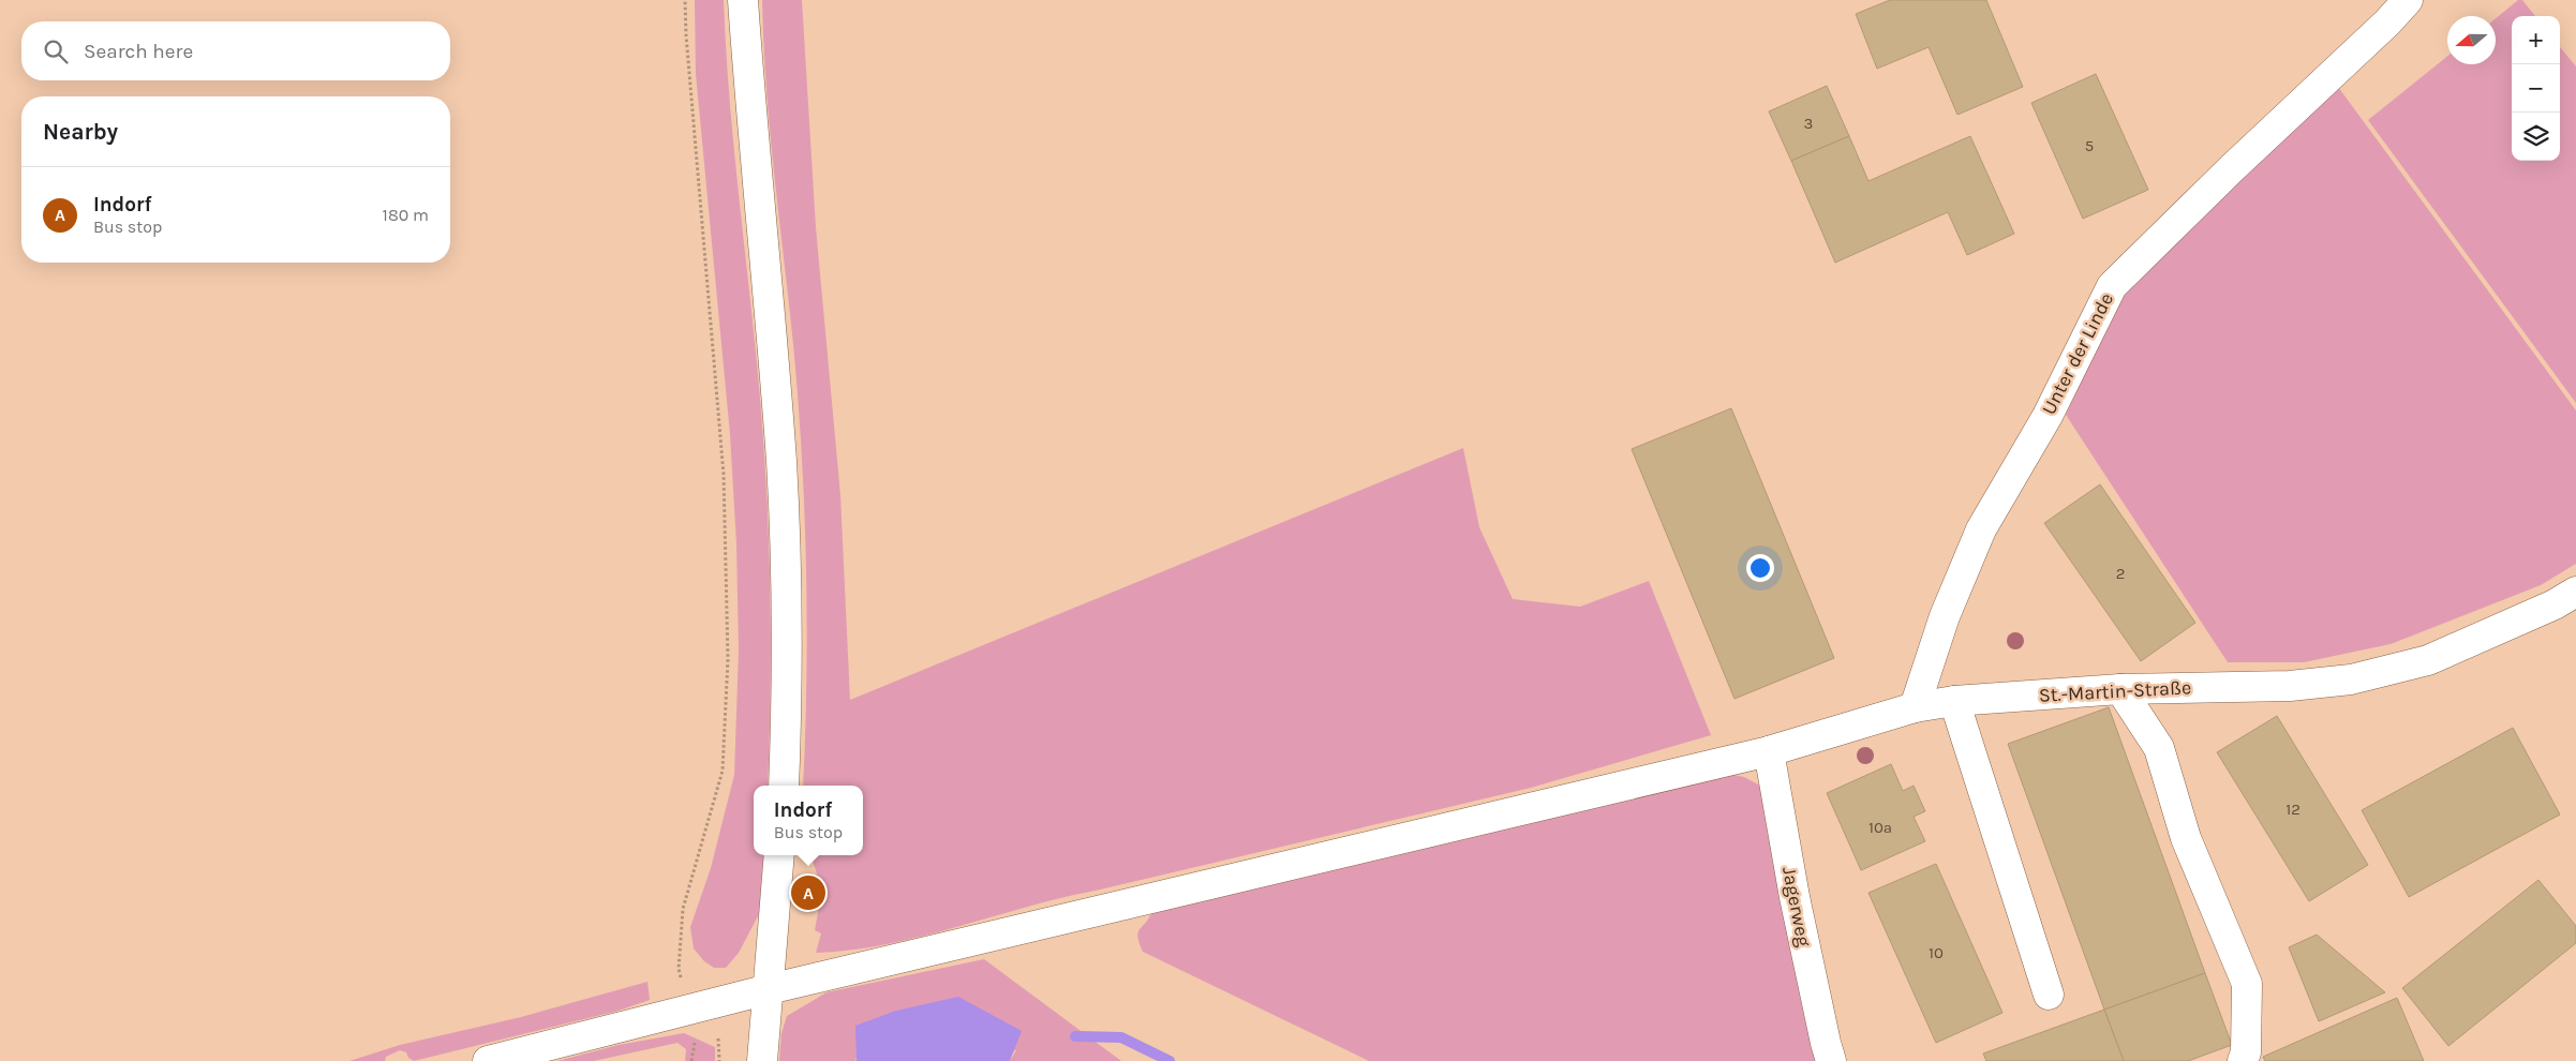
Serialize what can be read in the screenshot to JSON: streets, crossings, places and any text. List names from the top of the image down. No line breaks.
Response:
{"streets":{"street":["Unter der Linde","St.-Martin-Straße","Jagerweg"]},"crossings":[["Unter der Linde","St.-Martin-Straße"],["St.-Martin-Straße","Jagerweg"]],"house_numbers":["3","5","2","12","10a","10"],"north":"left","page":{"map_buttons":["+","−"],"search":"Search here","heading":"Nearby","list":[{"mark":"A","name":"Indorf","note":"Bus stop","value":"180 m"}],"popup":["Indorf","Bus stop"],"pins":"A"}}
